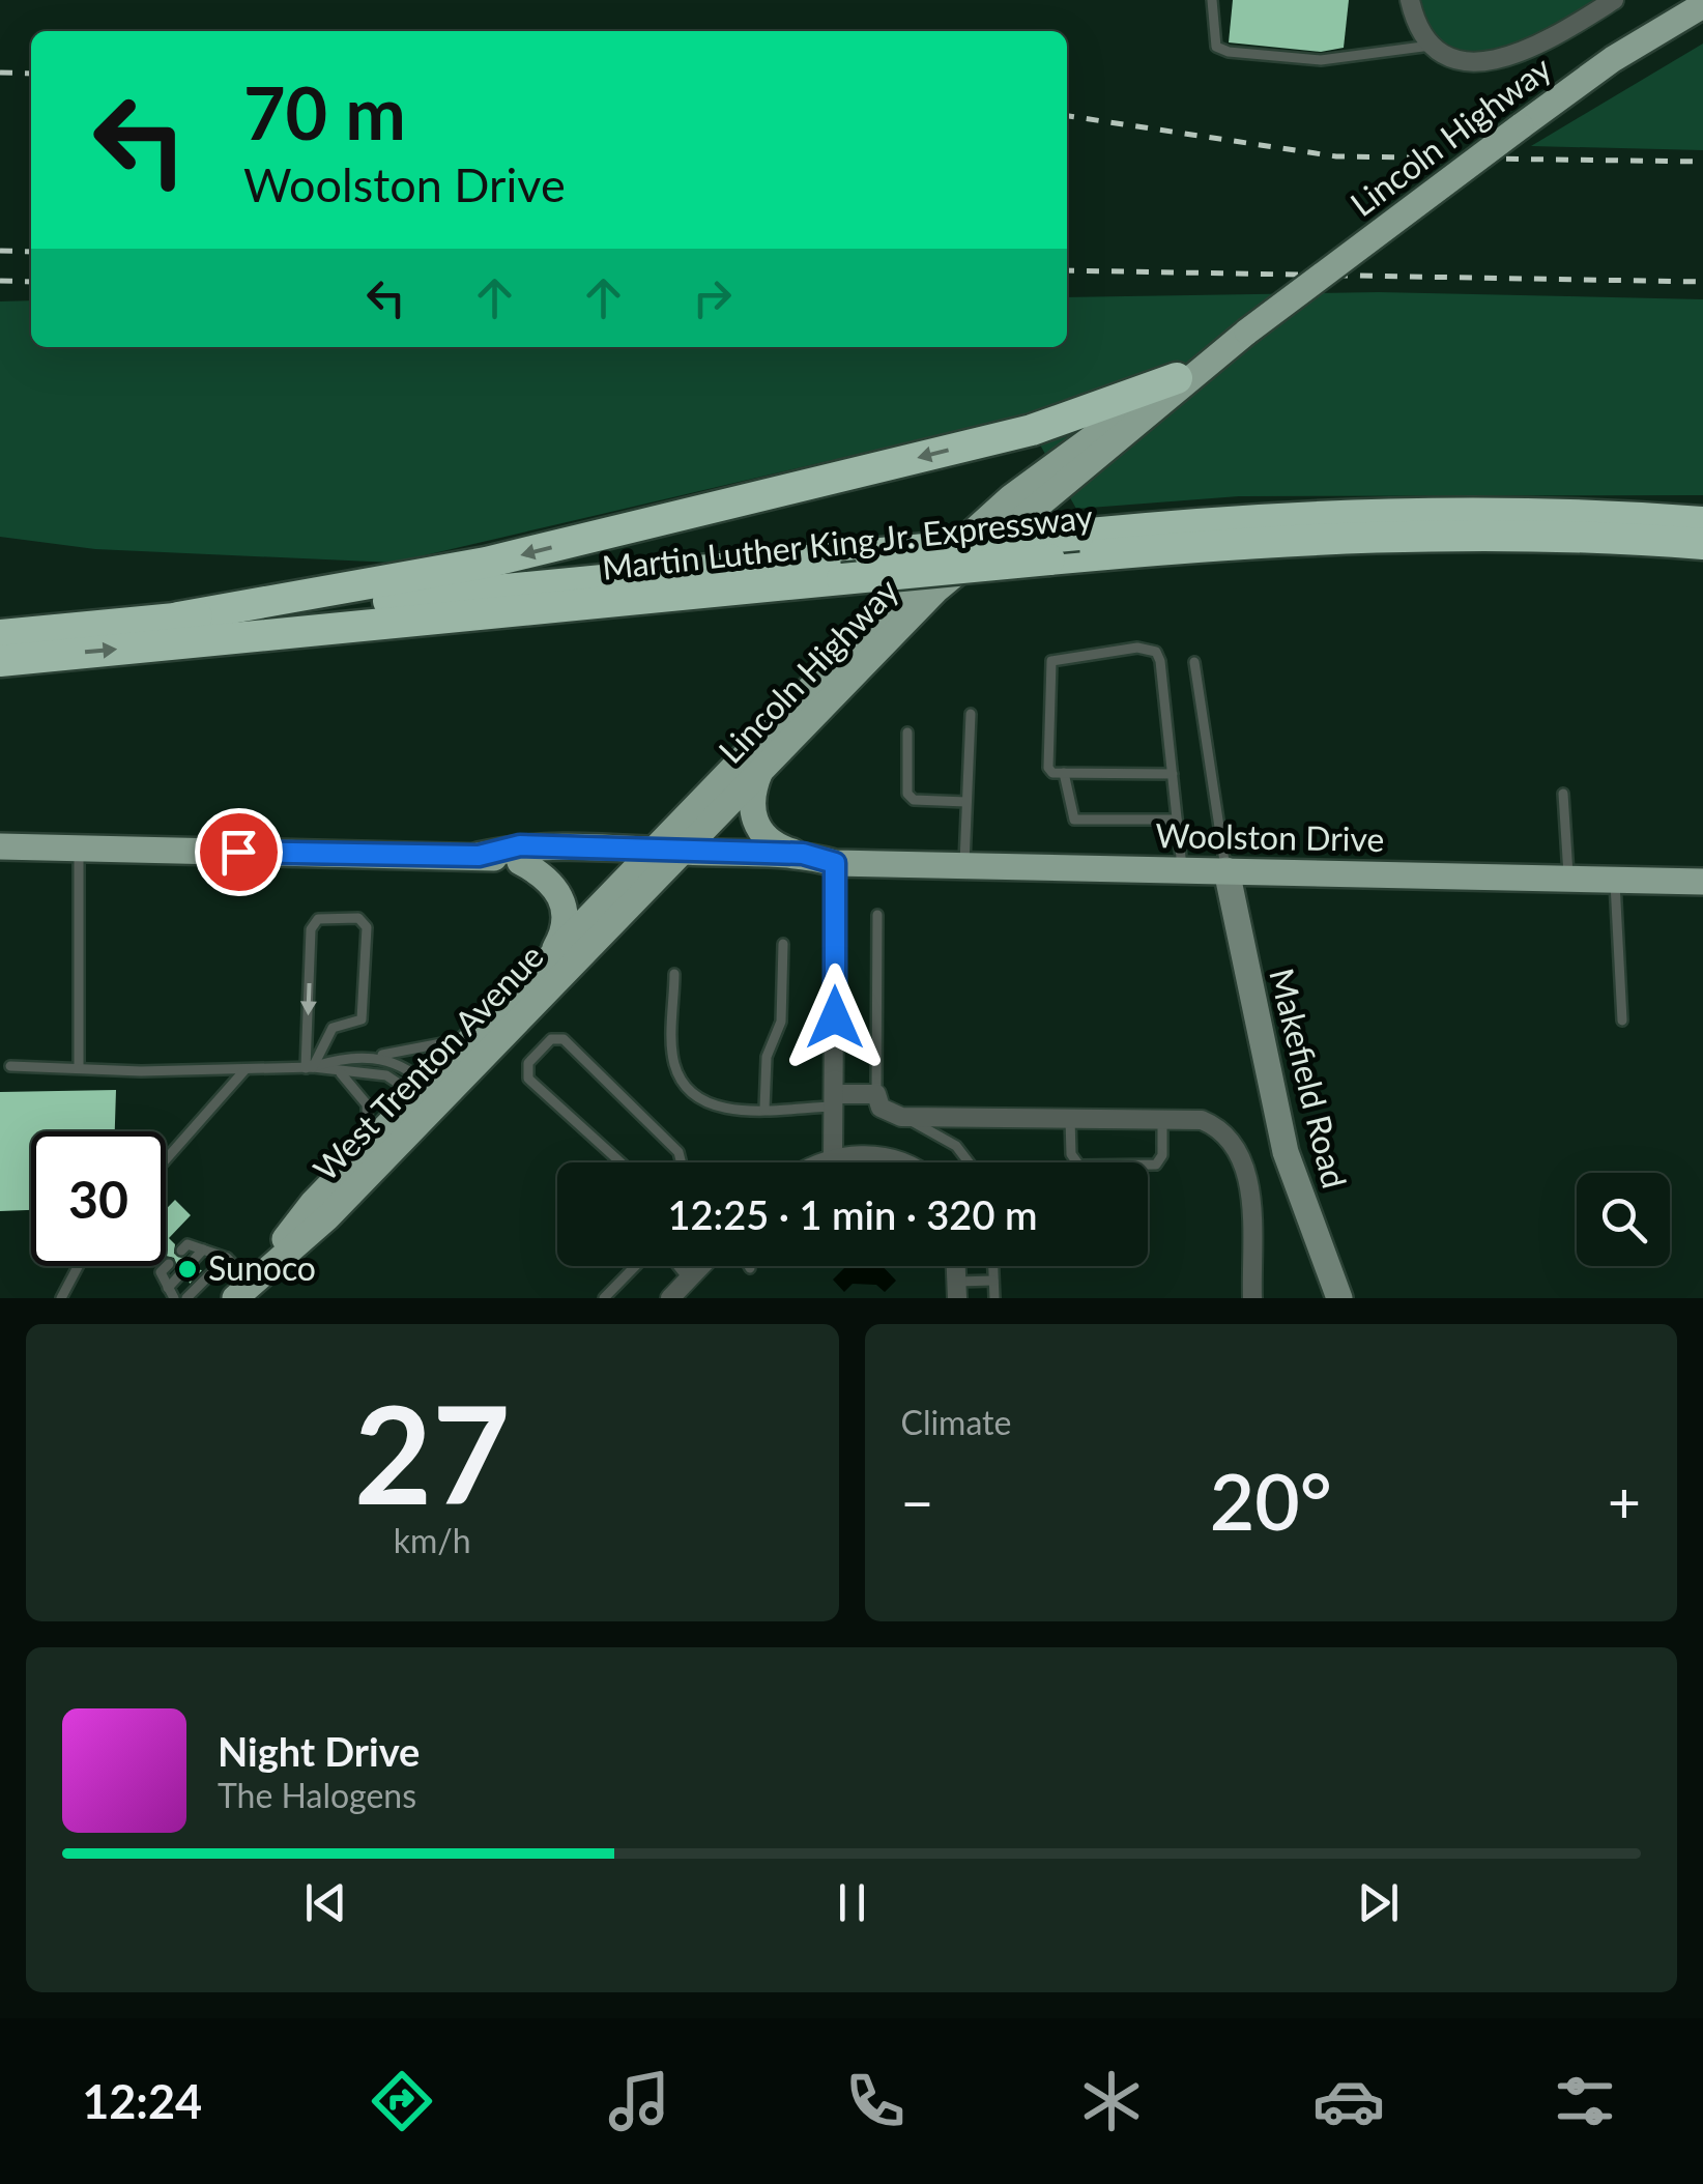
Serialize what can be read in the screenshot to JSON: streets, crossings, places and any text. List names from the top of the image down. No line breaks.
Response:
{"streets":{"highway":["Martin Luther King Jr. Expressway"],"main road":["Lincoln Highway","Woolston Drive","West Trenton Avenue"],"street":["Makefield Road"]},"crossings":[["Lincoln Highway","Woolston Drive"],["Lincoln Highway","West Trenton Avenue"],["Woolston Drive","West Trenton Avenue"],["Woolston Drive","Makefield Road"]],"places":["Sunoco"],"page":{"turn":["70 m","Woolston Drive"],"limit":"30","trip":"12:25 · 1 min · 320 m","tile":[["27","km/h"],"Climate"],"heat":["−","20°","+"],"song":["Night Drive","The Halogens"],"tabs":"12:24"}}
